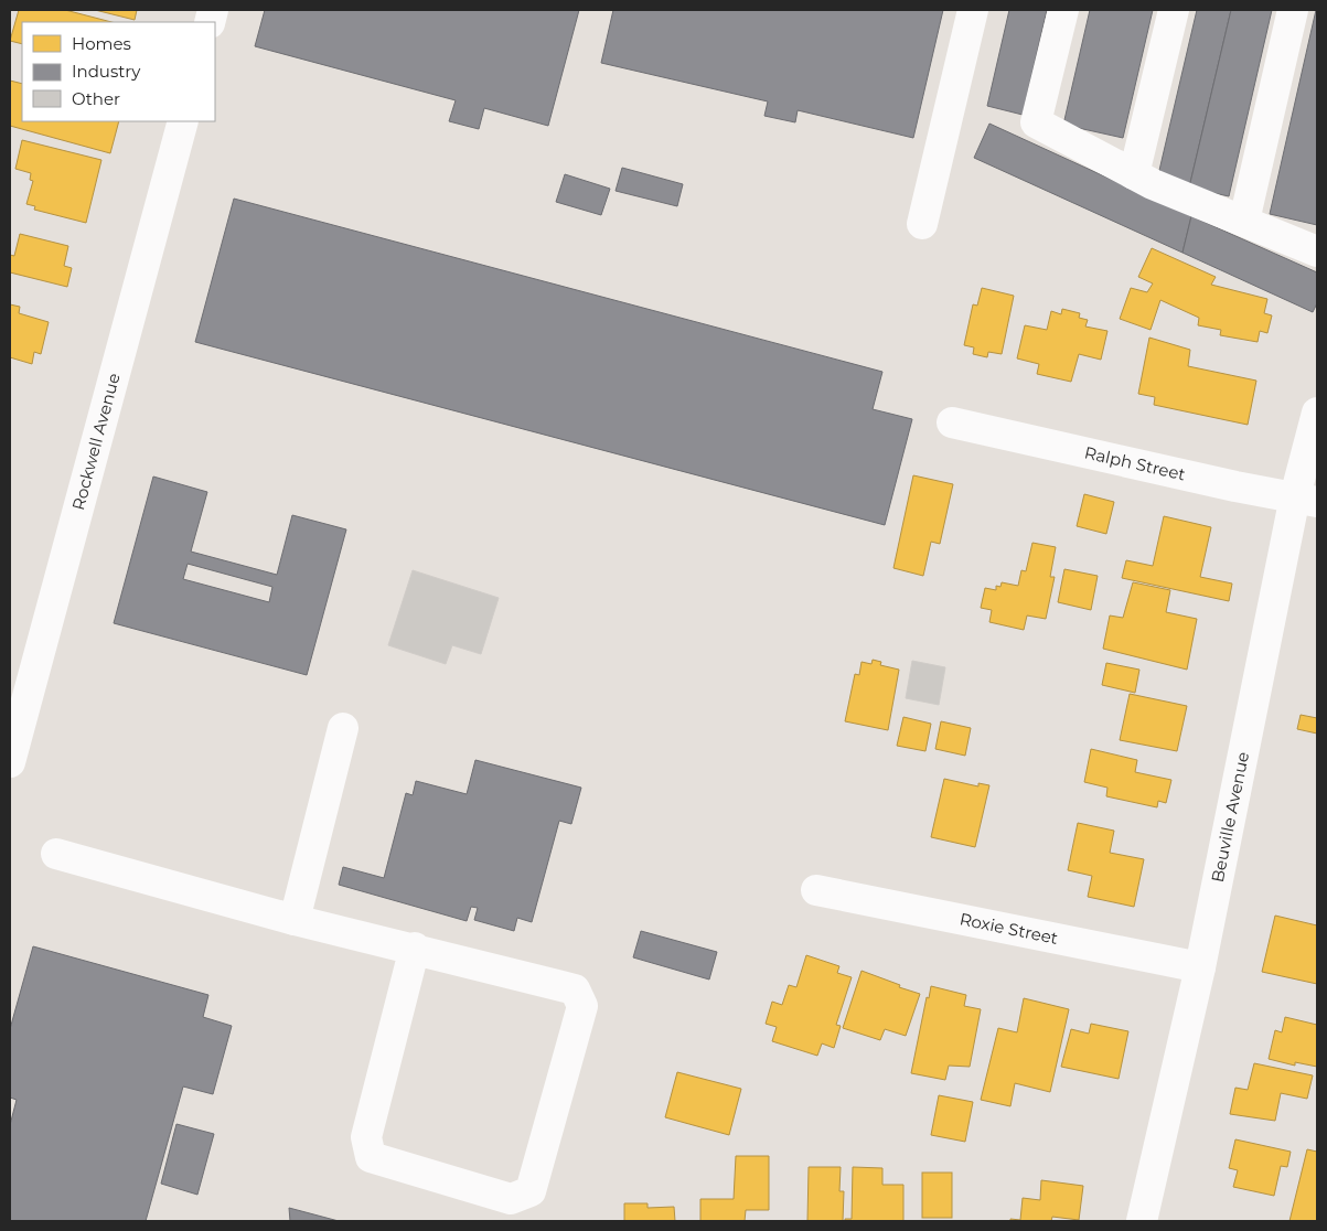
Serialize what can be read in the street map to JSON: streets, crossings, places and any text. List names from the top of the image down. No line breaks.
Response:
{"streets":{"street":["Rockwell Avenue","Ralph Street","Beuville Avenue","Roxie Street"]},"crossings":[["Ralph Street","Beuville Avenue"],["Beuville Avenue","Roxie Street"]],"legend":["Homes","Industry","Other"]}
